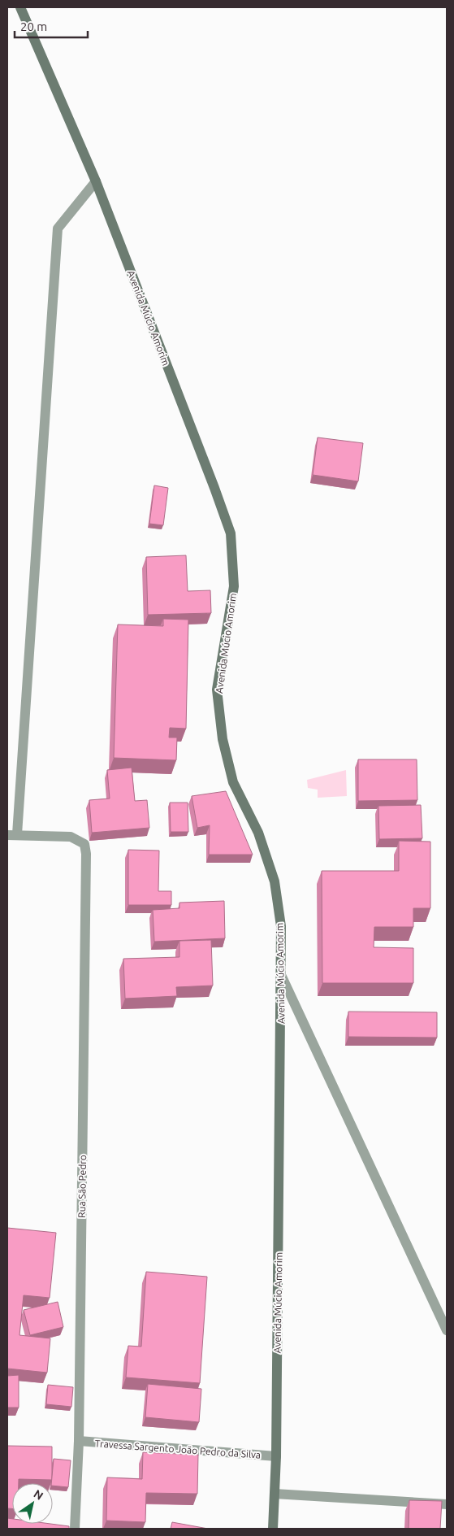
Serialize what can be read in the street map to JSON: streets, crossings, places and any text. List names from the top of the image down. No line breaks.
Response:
{"streets":{"street":["Avenida Múcio Amorim","Rua São Pedro","Travessa Sargento João Pedro da Silva"]},"crossings":[["Avenida Múcio Amorim","Travessa Sargento João Pedro da Silva"],["Rua São Pedro","Travessa Sargento João Pedro da Silva"]],"scale_bar":"20 m","north":"top right"}
